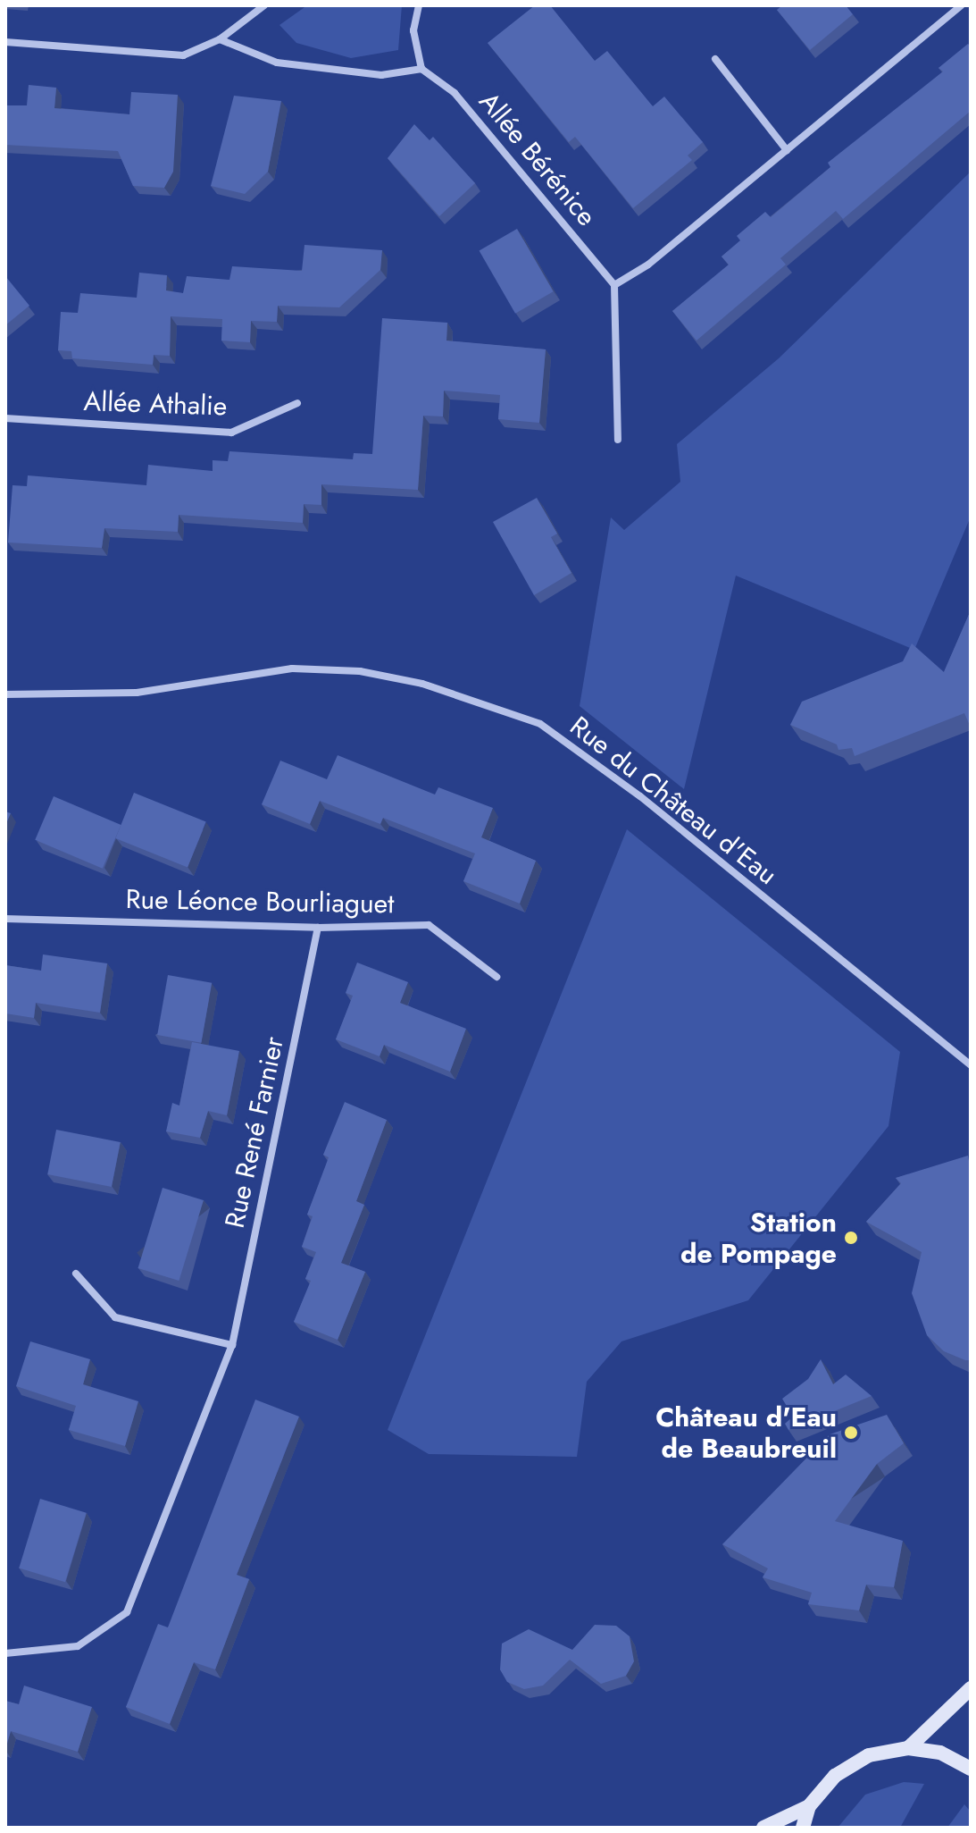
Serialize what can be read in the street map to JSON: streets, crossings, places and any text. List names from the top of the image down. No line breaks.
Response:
{"streets":{"street":["Allée Bérénice","Allée Athalie","Rue du Château d'Eau","Rue Léonce Bourliaguet","Rue René Farnier"]},"crossings":[["Rue Léonce Bourliaguet","Rue René Farnier"]],"places":["Station de Pompage","Château d'Eau de Beaubreuil"]}
